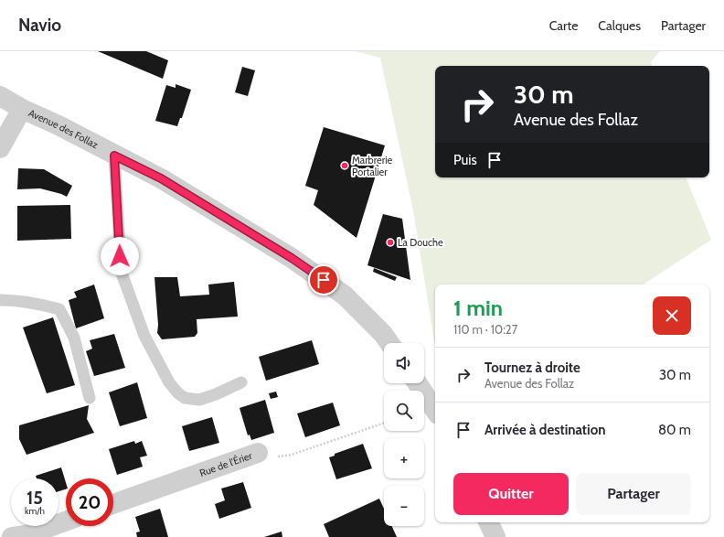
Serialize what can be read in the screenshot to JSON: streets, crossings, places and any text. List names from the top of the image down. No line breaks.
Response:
{"streets":{"street":["Avenue des Follaz","Rue de l'Érier"]},"places":["Marbrerie Portalier","La Douche"],"page":{"header":"Navio","nav":["Carte","Calques","Partager"],"turn":["30 m","Avenue des Follaz"],"then":"Puis","heading":["1 min","110 m · 10:27"],"map_buttons":["+","−"],"list":[{"name":"Tournez à droite","note":"Avenue des Follaz","value":"30 m"},{"name":"Arrivée à destination","value":"80 m"}],"buttons":["Quitter","Partager"],"speed":"15 km/h","limit":"20"}}
